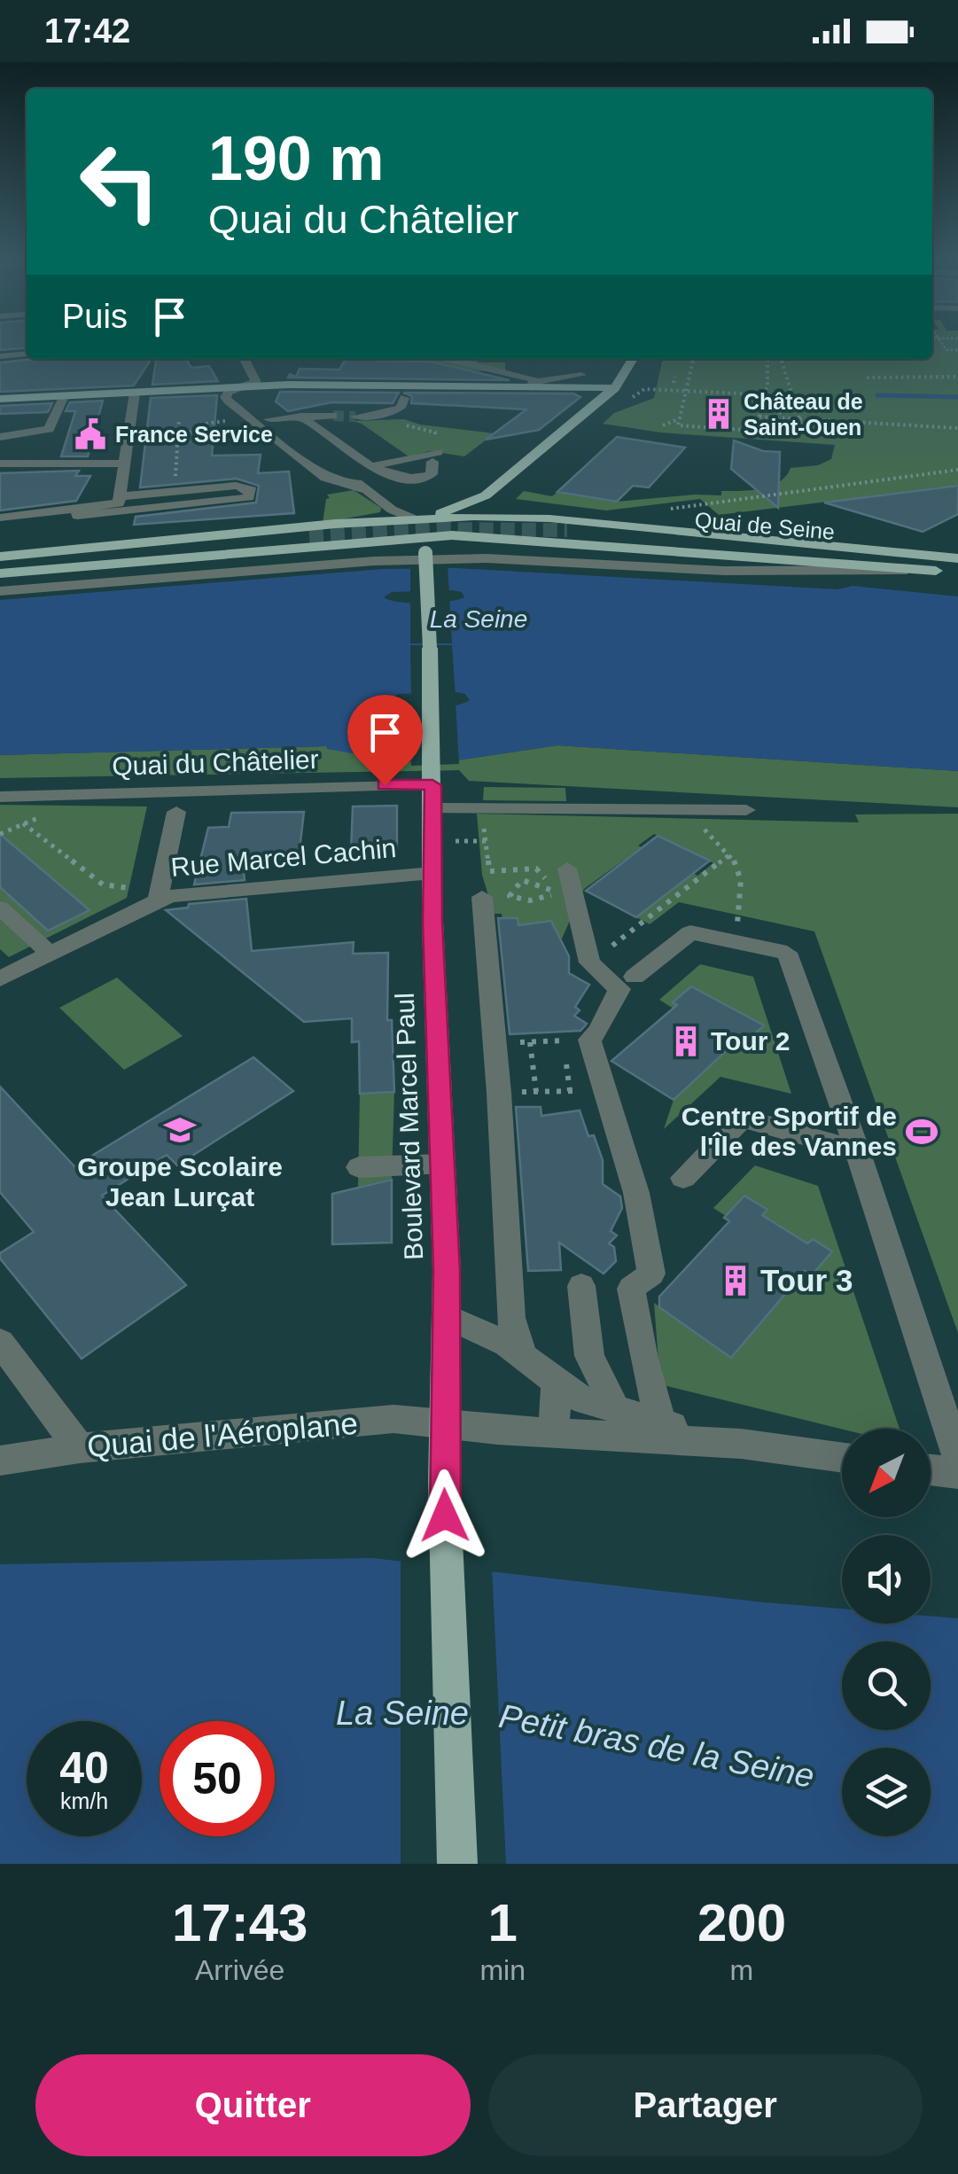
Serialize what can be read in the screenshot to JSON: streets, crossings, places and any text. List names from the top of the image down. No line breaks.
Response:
{"streets":{"main road":["Quai de Seine","Boulevard Marcel Paul"],"street":["Quai du Châtelier","Rue Marcel Cachin","Quai de l'Aéroplane"]},"crossings":[["Quai du Châtelier","Boulevard Marcel Paul"],["Rue Marcel Cachin","Boulevard Marcel Paul"],["Boulevard Marcel Paul","Quai de l'Aéroplane"]],"water":["La Seine","Petit bras de la Seine"],"places":{"building":["Château de Saint-Ouen","Tour 2","Tour 3"],"public building":["France Service"],"school or university":["Groupe Scolaire Jean Lurçat"],"sports":["Centre Sportif de l'Île des Vannes"]},"north":"bottom left","page":{"status":"17:42","turn":["190 m","Quai du Châtelier"],"then":"Puis","speed":"40 km/h","limit":"50","eta":["17:43","Arrivée","1","min","200","m"],"buttons":["Quitter","Partager"]}}
